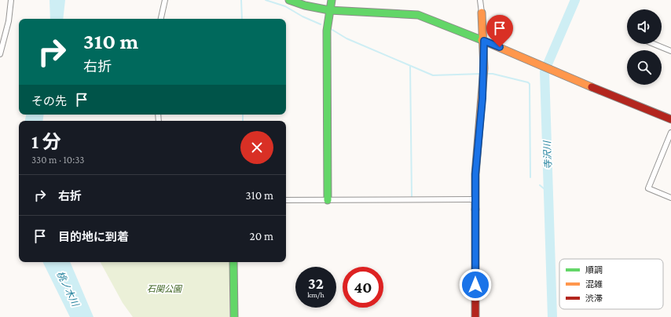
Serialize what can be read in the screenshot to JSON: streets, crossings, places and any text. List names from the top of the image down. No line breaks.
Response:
{"water":["寺沢川","桃ノ木川"],"parks":["石関公園"],"legend":["順調","混雑","渋滞"],"page":{"turn":["310 m","右折"],"then":"その先","heading":["1 分","330 m · 10:33"],"list":[{"name":"右折","value":"310 m"},{"name":"目的地に到着","value":"20 m"}],"speed":"32 km/h","limit":"40"}}
